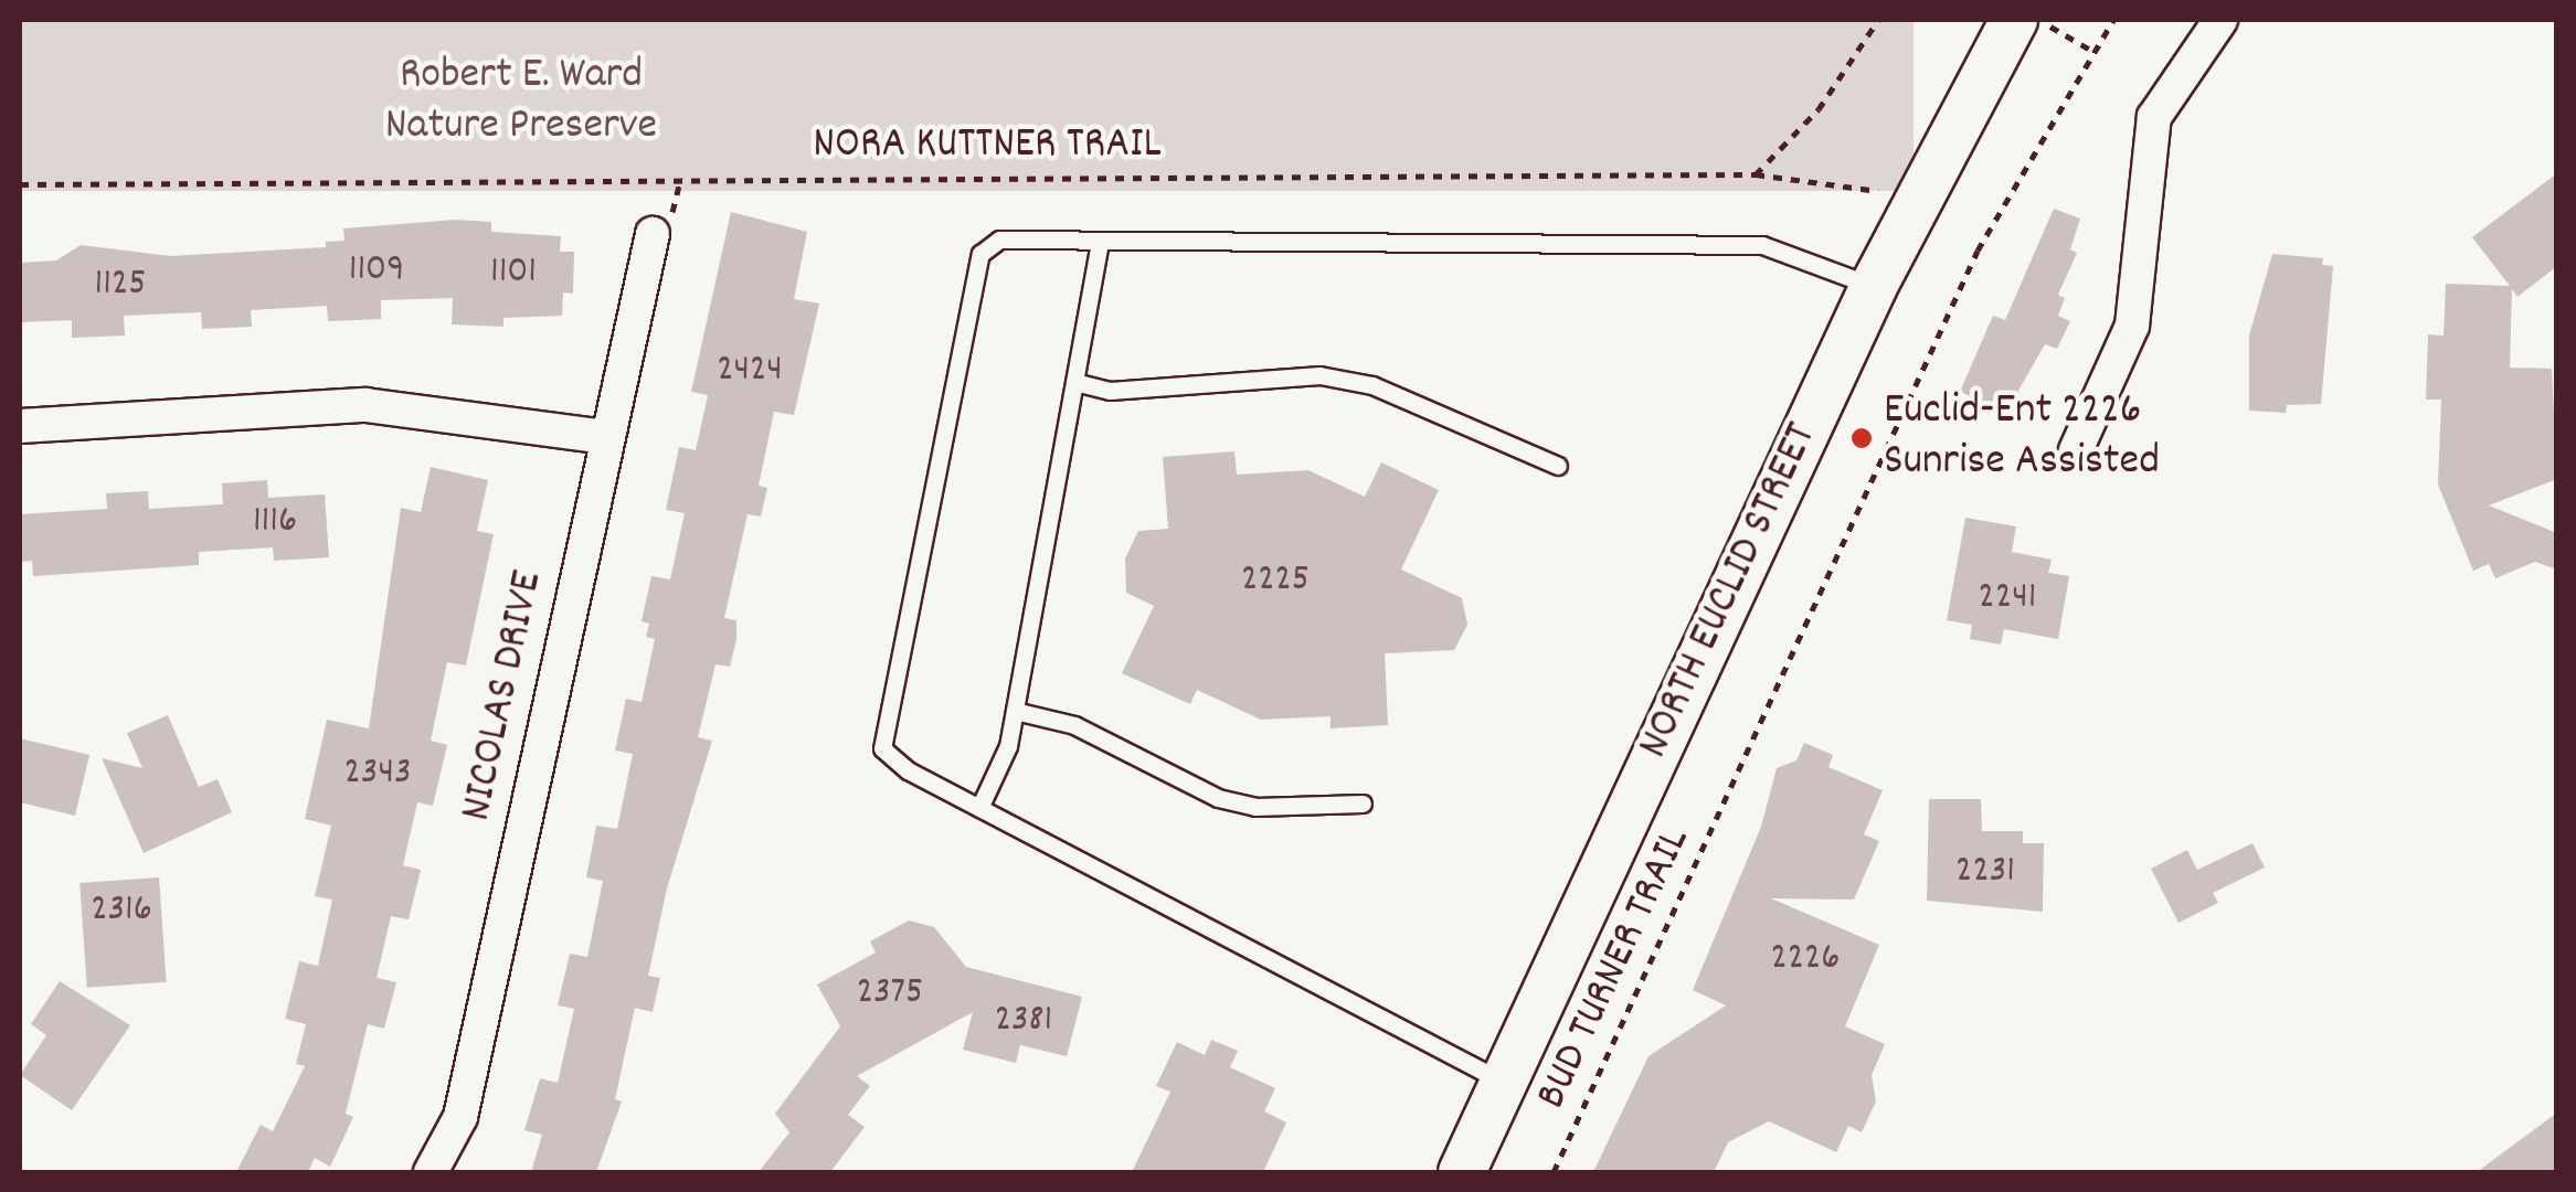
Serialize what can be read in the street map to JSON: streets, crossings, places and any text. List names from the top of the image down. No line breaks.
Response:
{"streets":{"main road":["NORTH EUCLID STREET"],"street":["NICOLAS DRIVE"],"path":["NORA KUTTNER TRAIL","BUD TURNER TRAIL"]},"crossings":[["NORA KUTTNER TRAIL","NORTH EUCLID STREET"]],"parks":["Robert E. Ward Nature Preserve"],"places":["Euclid-Ent 2226 Sunrise Assisted"],"house_numbers":["1109","1101","1125","2424","1116","2225","2241","2343","2231","2316","2226","2375","2381"]}
